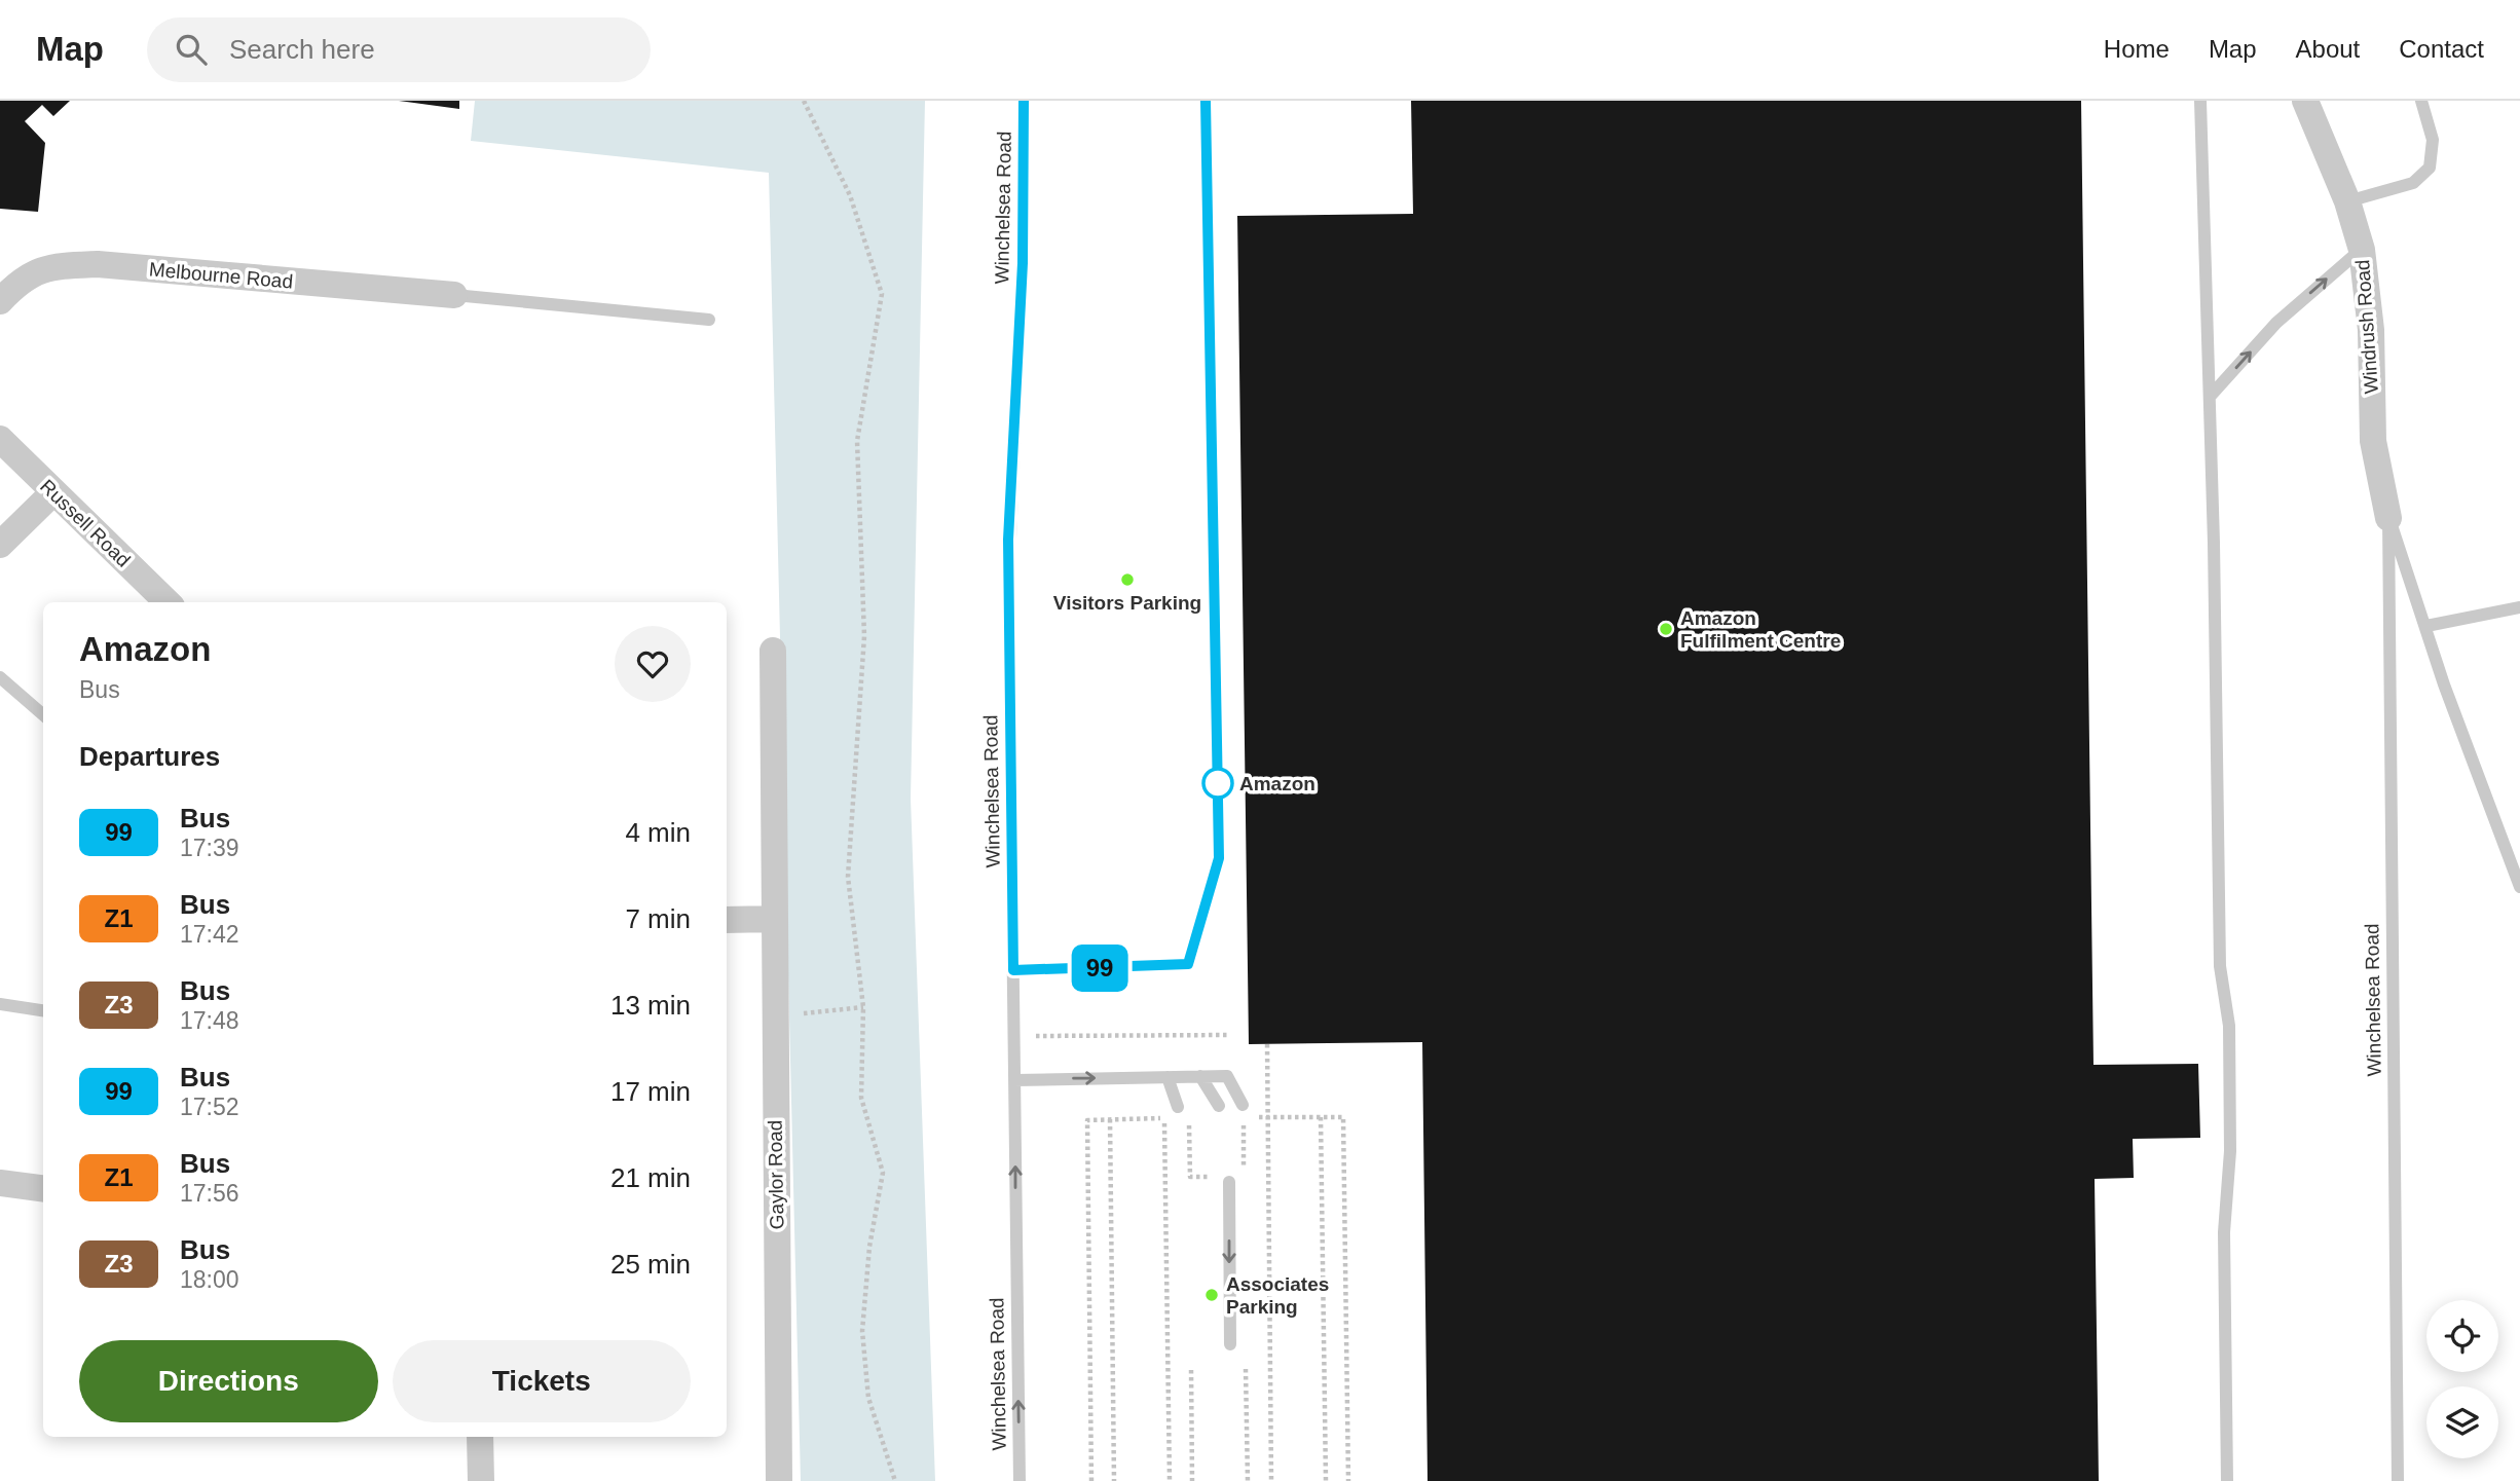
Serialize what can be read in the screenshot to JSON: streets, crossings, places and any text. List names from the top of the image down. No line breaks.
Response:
{"streets":{"street":["Melbourne Road","Windrush Road","Russell Road","Gaylor Road"],"lane":["Winchelsea Road"]},"crossings":[["Winchelsea Road","Windrush Road"]],"places":["Visitors Parking","Amazon Fulfilment Centre","Amazon","Associates Parking"],"lines":["bus line 99"],"page":{"header":"Map","search":"Search here","nav":["Home","Map","About","Contact"],"on_map":"99","heading":[["Amazon","Bus"],"Departures"],"list":[{"mark":"99","name":"Bus","note":"17:39","value":"4 min"},{"mark":"Z1","name":"Bus","note":"17:42","value":"7 min"},{"mark":"Z3","name":"Bus","note":"17:48","value":"13 min"},{"mark":"99","name":"Bus","note":"17:52","value":"17 min"},{"mark":"Z1","name":"Bus","note":"17:56","value":"21 min"},{"mark":"Z3","name":"Bus","note":"18:00","value":"25 min"}],"buttons":["Directions","Tickets"]}}
